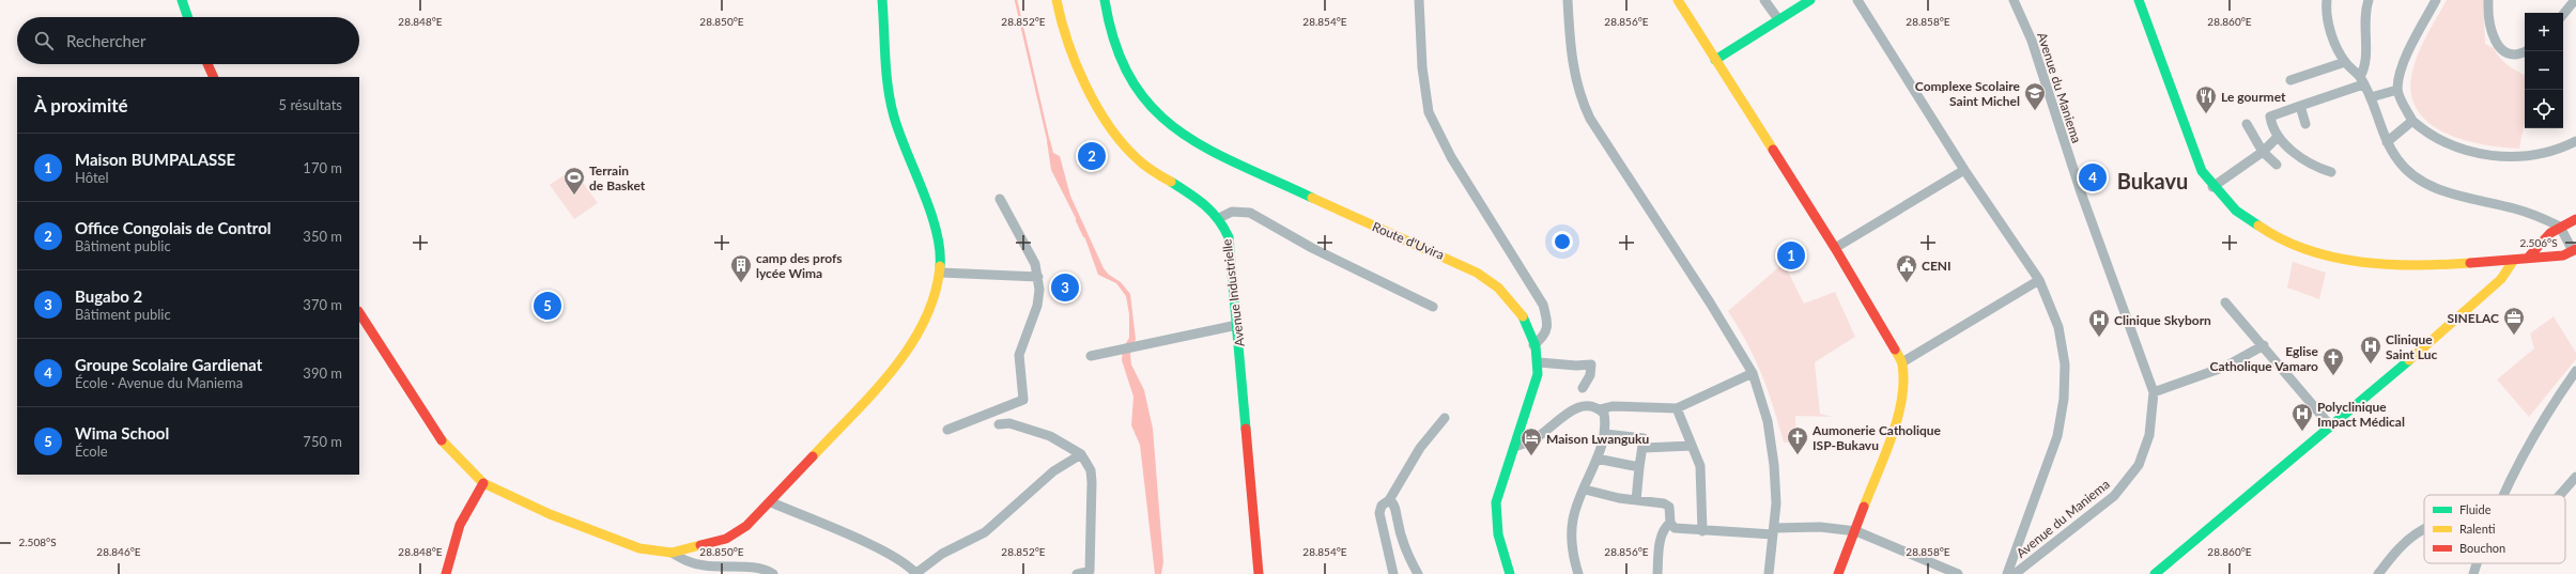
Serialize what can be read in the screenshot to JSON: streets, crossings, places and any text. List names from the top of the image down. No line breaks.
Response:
{"streets":{"main road":["Route d'Uvira","Avenue Industrielle"],"street":["Avenue du Maniema"]},"districts":["Bukavu"],"places":{"school or university":["Complexe Scolaire Saint Michel"],"restaurant":["Le gourmet"],"sports":["Terrain de Basket"],"building":["camp des profs lycée Wima"],"public building":["CENI"],"office":["SINELAC"],"hospital":["Clinique Skyborn","Clinique Saint Luc","Polyclinique Impact Médical"],"church":["Eglise Catholique Vamaro","Aumonerie Catholique ISP-Bukavu"],"hotel":["Maison Lwanguku"]},"legend":["Fluide","Ralenti","Bouchon"],"page":{"map_buttons":["+","−"],"search":"Rechercher","heading":["À proximité","5 résultats"],"list":[{"mark":"1","name":"Maison BUMPALASSE","note":"Hôtel","value":"170 m"},{"mark":"2","name":"Office Congolais de Control","note":"Bâtiment public","value":"350 m"},{"mark":"3","name":"Bugabo 2","note":"Bâtiment public","value":"370 m"},{"mark":"4","name":"Groupe Scolaire Gardienat","note":"École · Avenue du Maniema","value":"390 m"},{"mark":"5","name":"Wima School","note":"École","value":"750 m"}],"pins":["2","4","1","3","5"]},"coordinates":["28.848°E","28.850°E","28.852°E","28.854°E","28.856°E","28.858°E","28.860°E","2.506°S","2.508°S","28.846°E"]}
